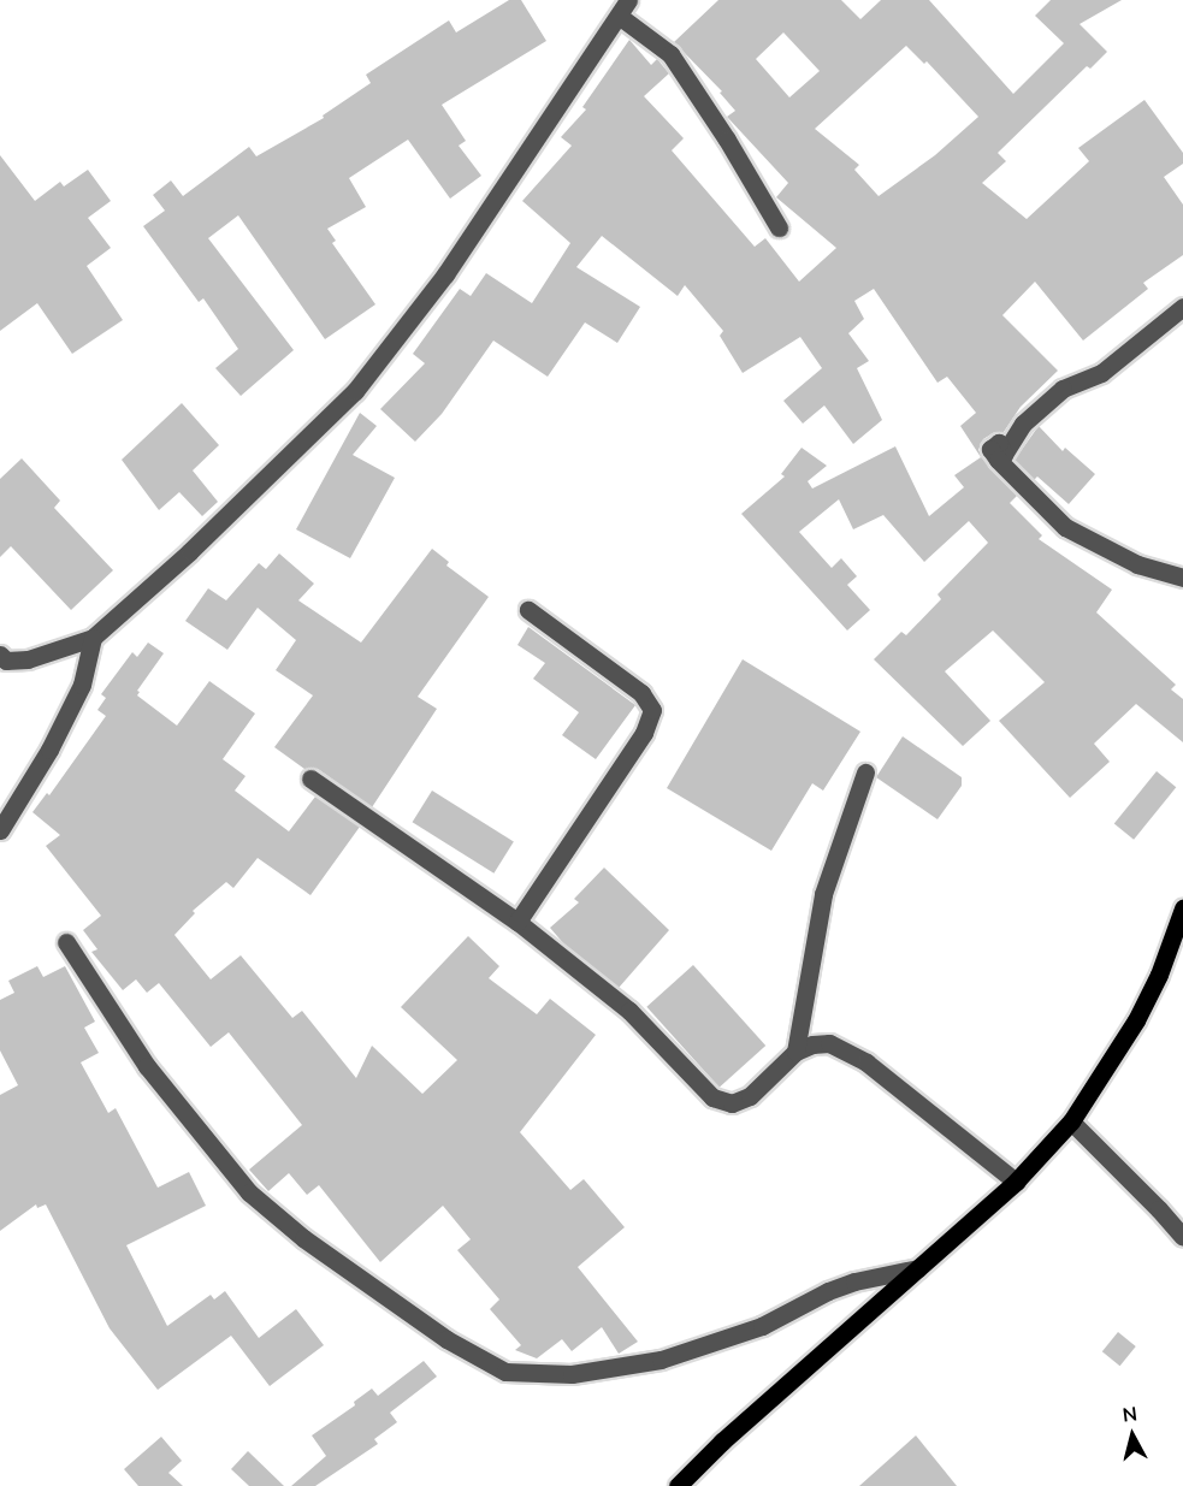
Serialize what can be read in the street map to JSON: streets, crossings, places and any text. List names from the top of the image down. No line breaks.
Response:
{"north":"top"}
